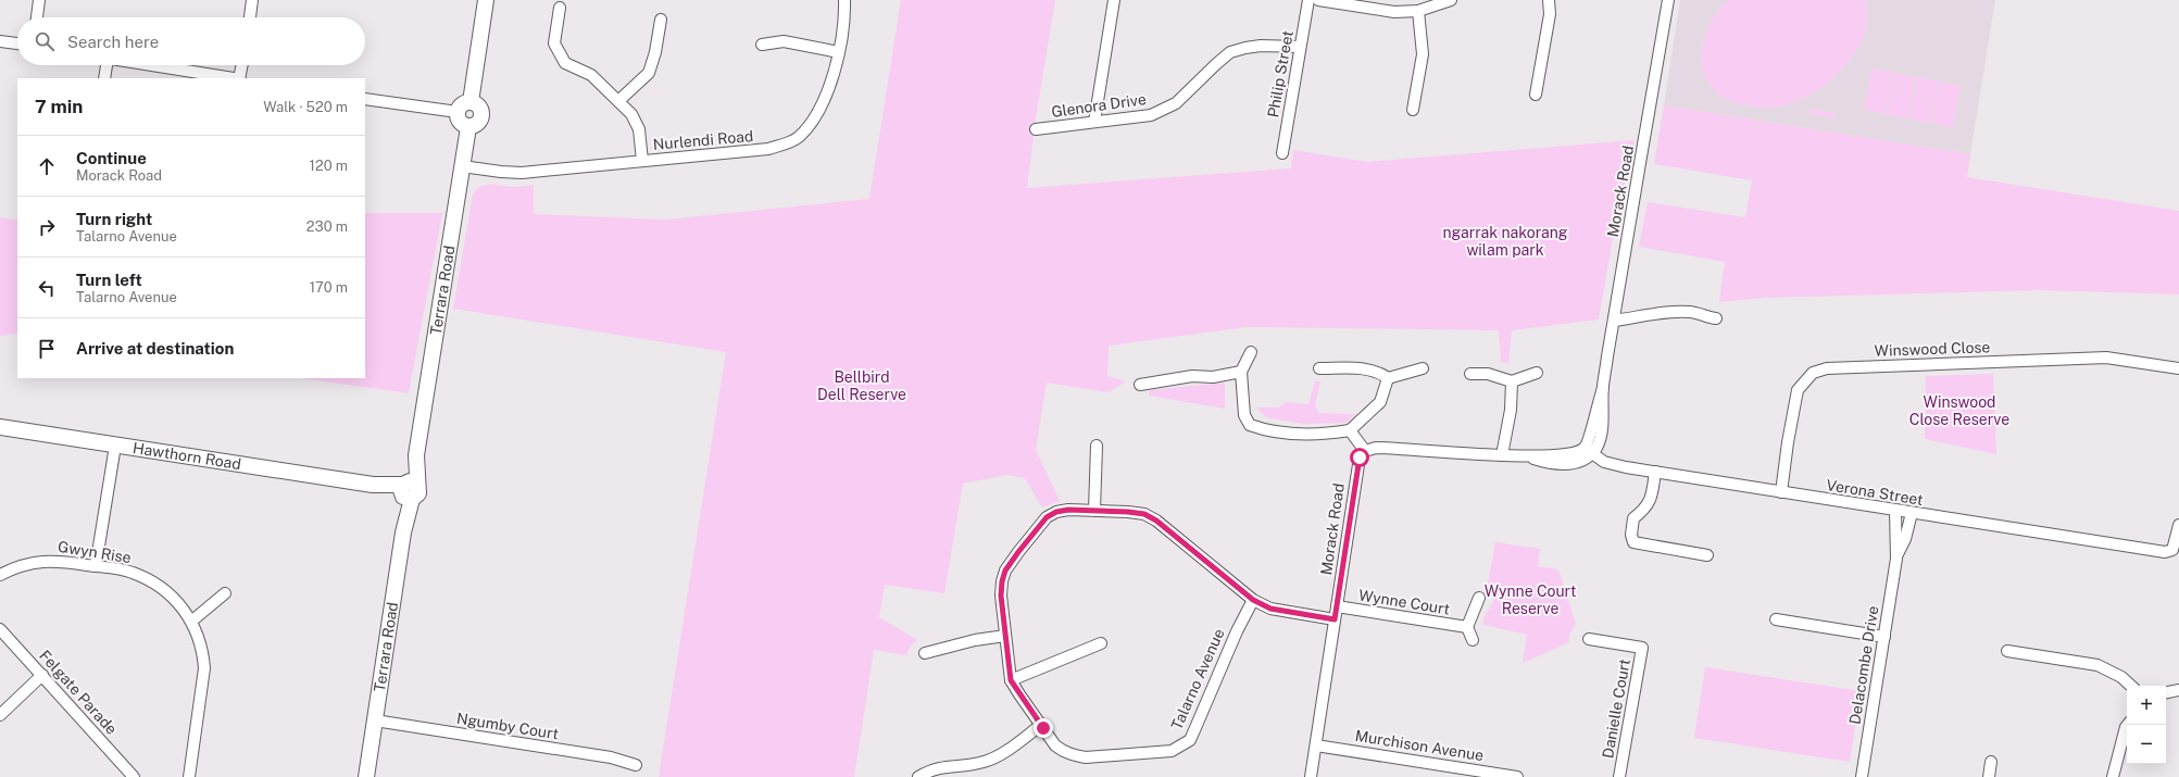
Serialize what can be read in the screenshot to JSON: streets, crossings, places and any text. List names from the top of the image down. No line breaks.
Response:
{"streets":{"main road":["Terrara Road","Hawthorn Road"],"street":["Philip Street","Glenora Drive","Nurlendi Road","Morack Road","Winswood Close","Verona Street","Gwyn Rise","Wynne Court","Delacombe Drive","Talarno Avenue","Felgate Parade","Danielle Court","Ngumby Court","Murchison Avenue"]},"crossings":[["Philip Street","Glenora Drive"],["Nurlendi Road","Terrara Road"],["Morack Road","Verona Street"],["Morack Road","Wynne Court"],["Morack Road","Talarno Avenue"],["Morack Road","Murchison Avenue"],["Terrara Road","Hawthorn Road"],["Terrara Road","Ngumby Court"],["Winswood Close","Verona Street"],["Verona Street","Delacombe Drive"]],"parks":["ngarrak nakorang wilam park","Bellbird Dell Reserve","Winswood Close Reserve","Wynne Court Reserve"],"page":{"search":"Search here","heading":["7 min","Walk · 520 m"],"list":[["Continue","Morack Road","120 m"],["Turn right","Talarno Avenue","230 m"],["Turn left","Talarno Avenue","170 m"],"Arrive at destination"],"map_buttons":["+","−"]}}
